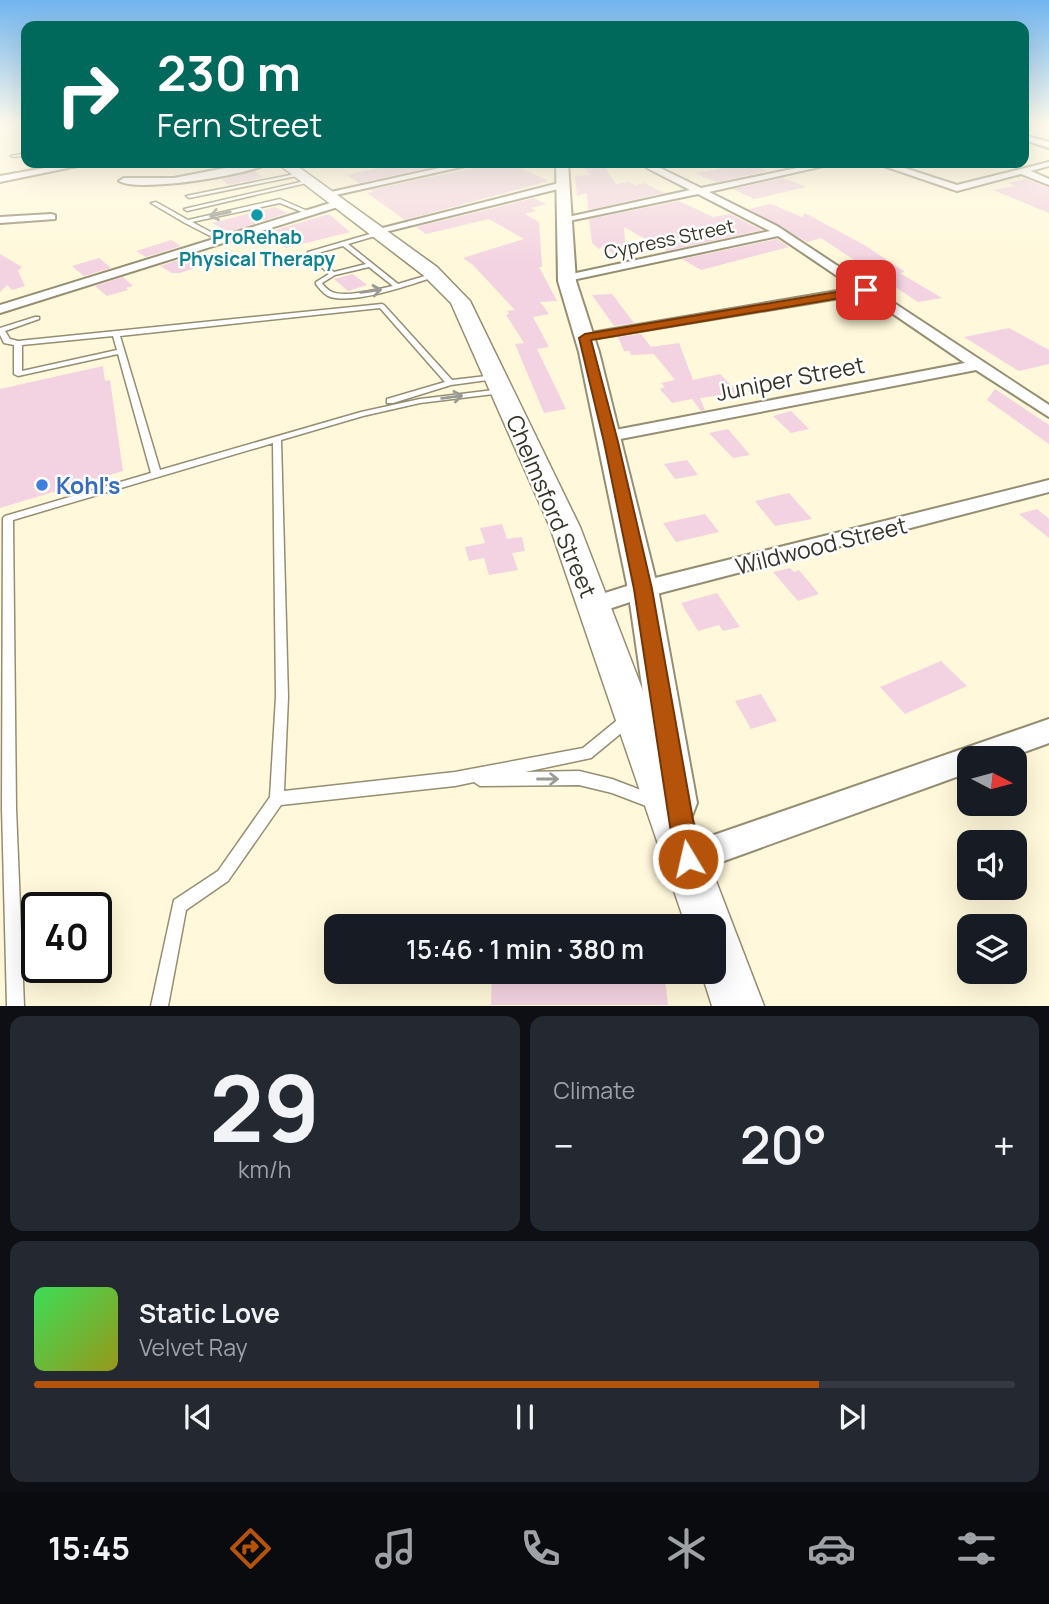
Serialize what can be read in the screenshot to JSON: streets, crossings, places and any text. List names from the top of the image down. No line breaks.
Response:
{"streets":{"main road":["Chelmsford Street"],"street":["Cypress Street","Juniper Street","Wildwood Street"]},"crossings":[["Chelmsford Street","Wildwood Street"]],"places":["ProRehab Physical Therapy","Kohl's"],"north":"right","page":{"turn":["230 m","Fern Street"],"limit":"40","trip":"15:46 · 1 min · 380 m","tile":[["29","km/h"],"Climate"],"heat":["−","20°","+"],"song":["Static Love","Velvet Ray"],"tabs":"15:45"}}
